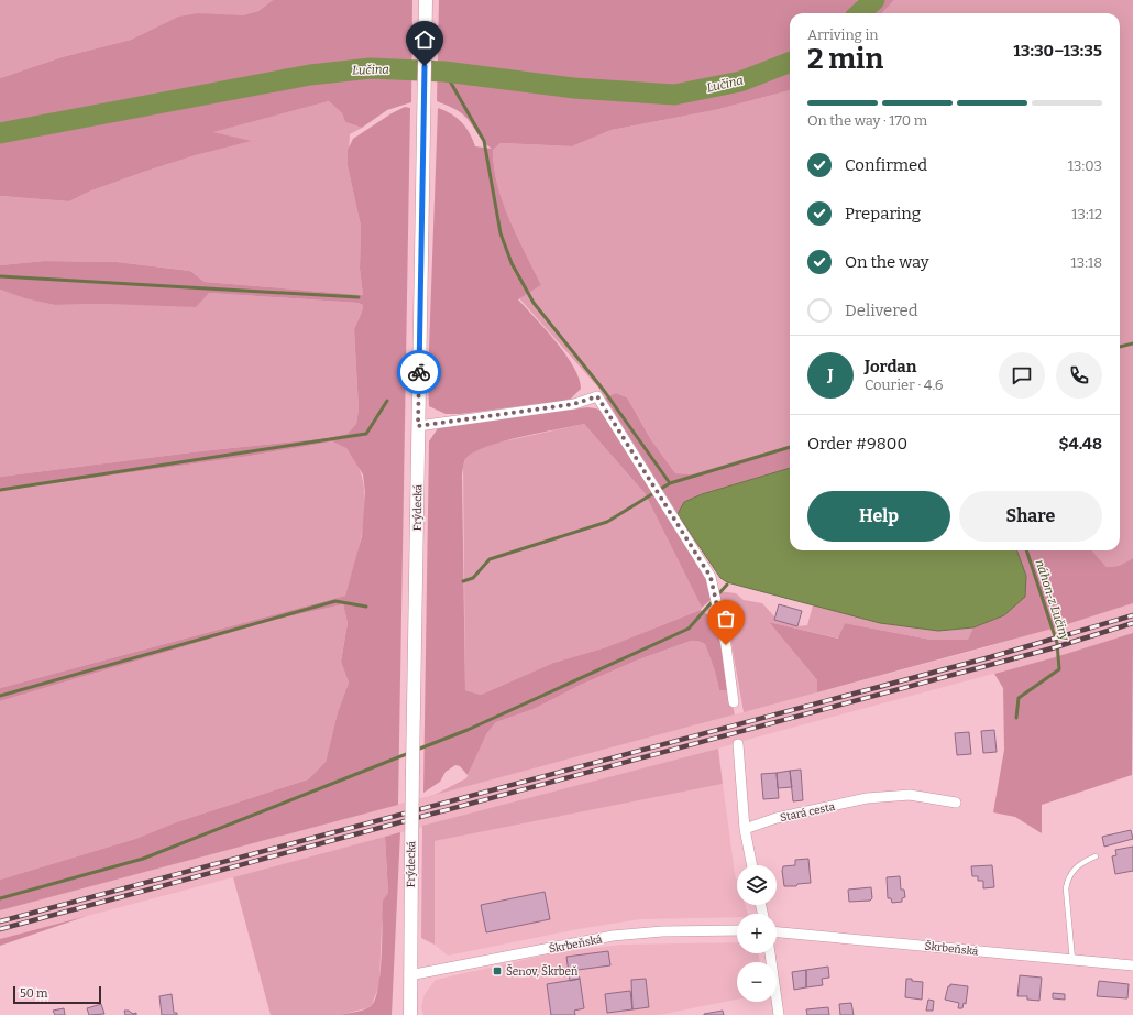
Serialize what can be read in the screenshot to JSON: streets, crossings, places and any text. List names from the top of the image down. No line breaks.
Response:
{"streets":{"main road":["Frýdecká"],"street":["Stará cesta","Škrbeňská"]},"crossings":[["Frýdecká","Škrbeňská"]],"water":["Lučina","náhon-z Lučiny"],"places":{"transit":["Šenov, Škrbeň"]},"scale_bar":"50 m","page":{"heading":["2 min","Arriving in","13:30–13:35"],"panel":["Jordan","Courier · 4.6","Order #9800","$4.48"],"bar":"On the way · 170 m","list":[["Confirmed","13:03"],["Preparing","13:12"],["On the way","13:18"],"Delivered"],"round":"J","buttons":["Help","Share"],"map_buttons":["+","−"],"scale":"50 m"}}
